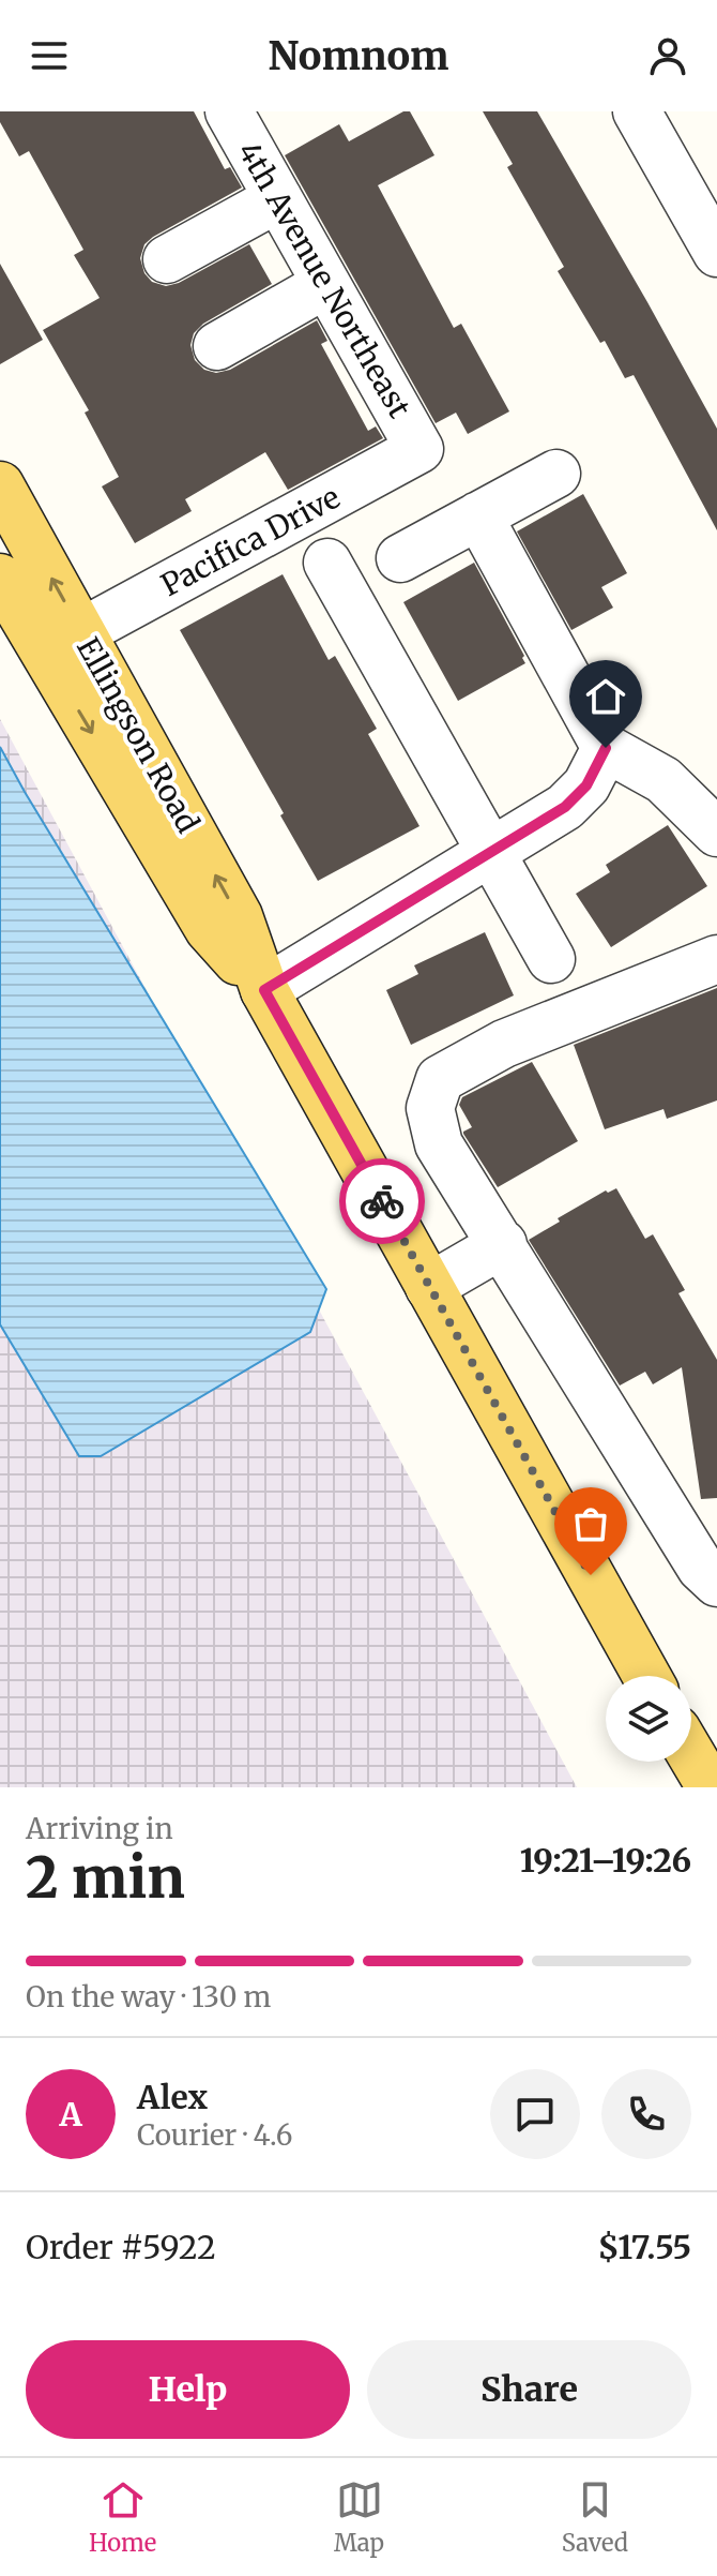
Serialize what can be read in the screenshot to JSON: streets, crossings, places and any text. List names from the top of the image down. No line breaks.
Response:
{"streets":{"main road":["Ellingson Road"],"street":["4th Avenue Northeast","Pacifica Drive"]},"crossings":[["4th Avenue Northeast","Pacifica Drive"],["Pacifica Drive","Ellingson Road"]],"page":{"header":"Nomnom","heading":["2 min","Arriving in","19:21–19:26"],"panel":["Alex","Courier · 4.6","Order #5922","$17.55"],"bar":"On the way · 130 m","round":"A","buttons":["Help","Share"],"tabs":["Home","Map","Saved"]}}
